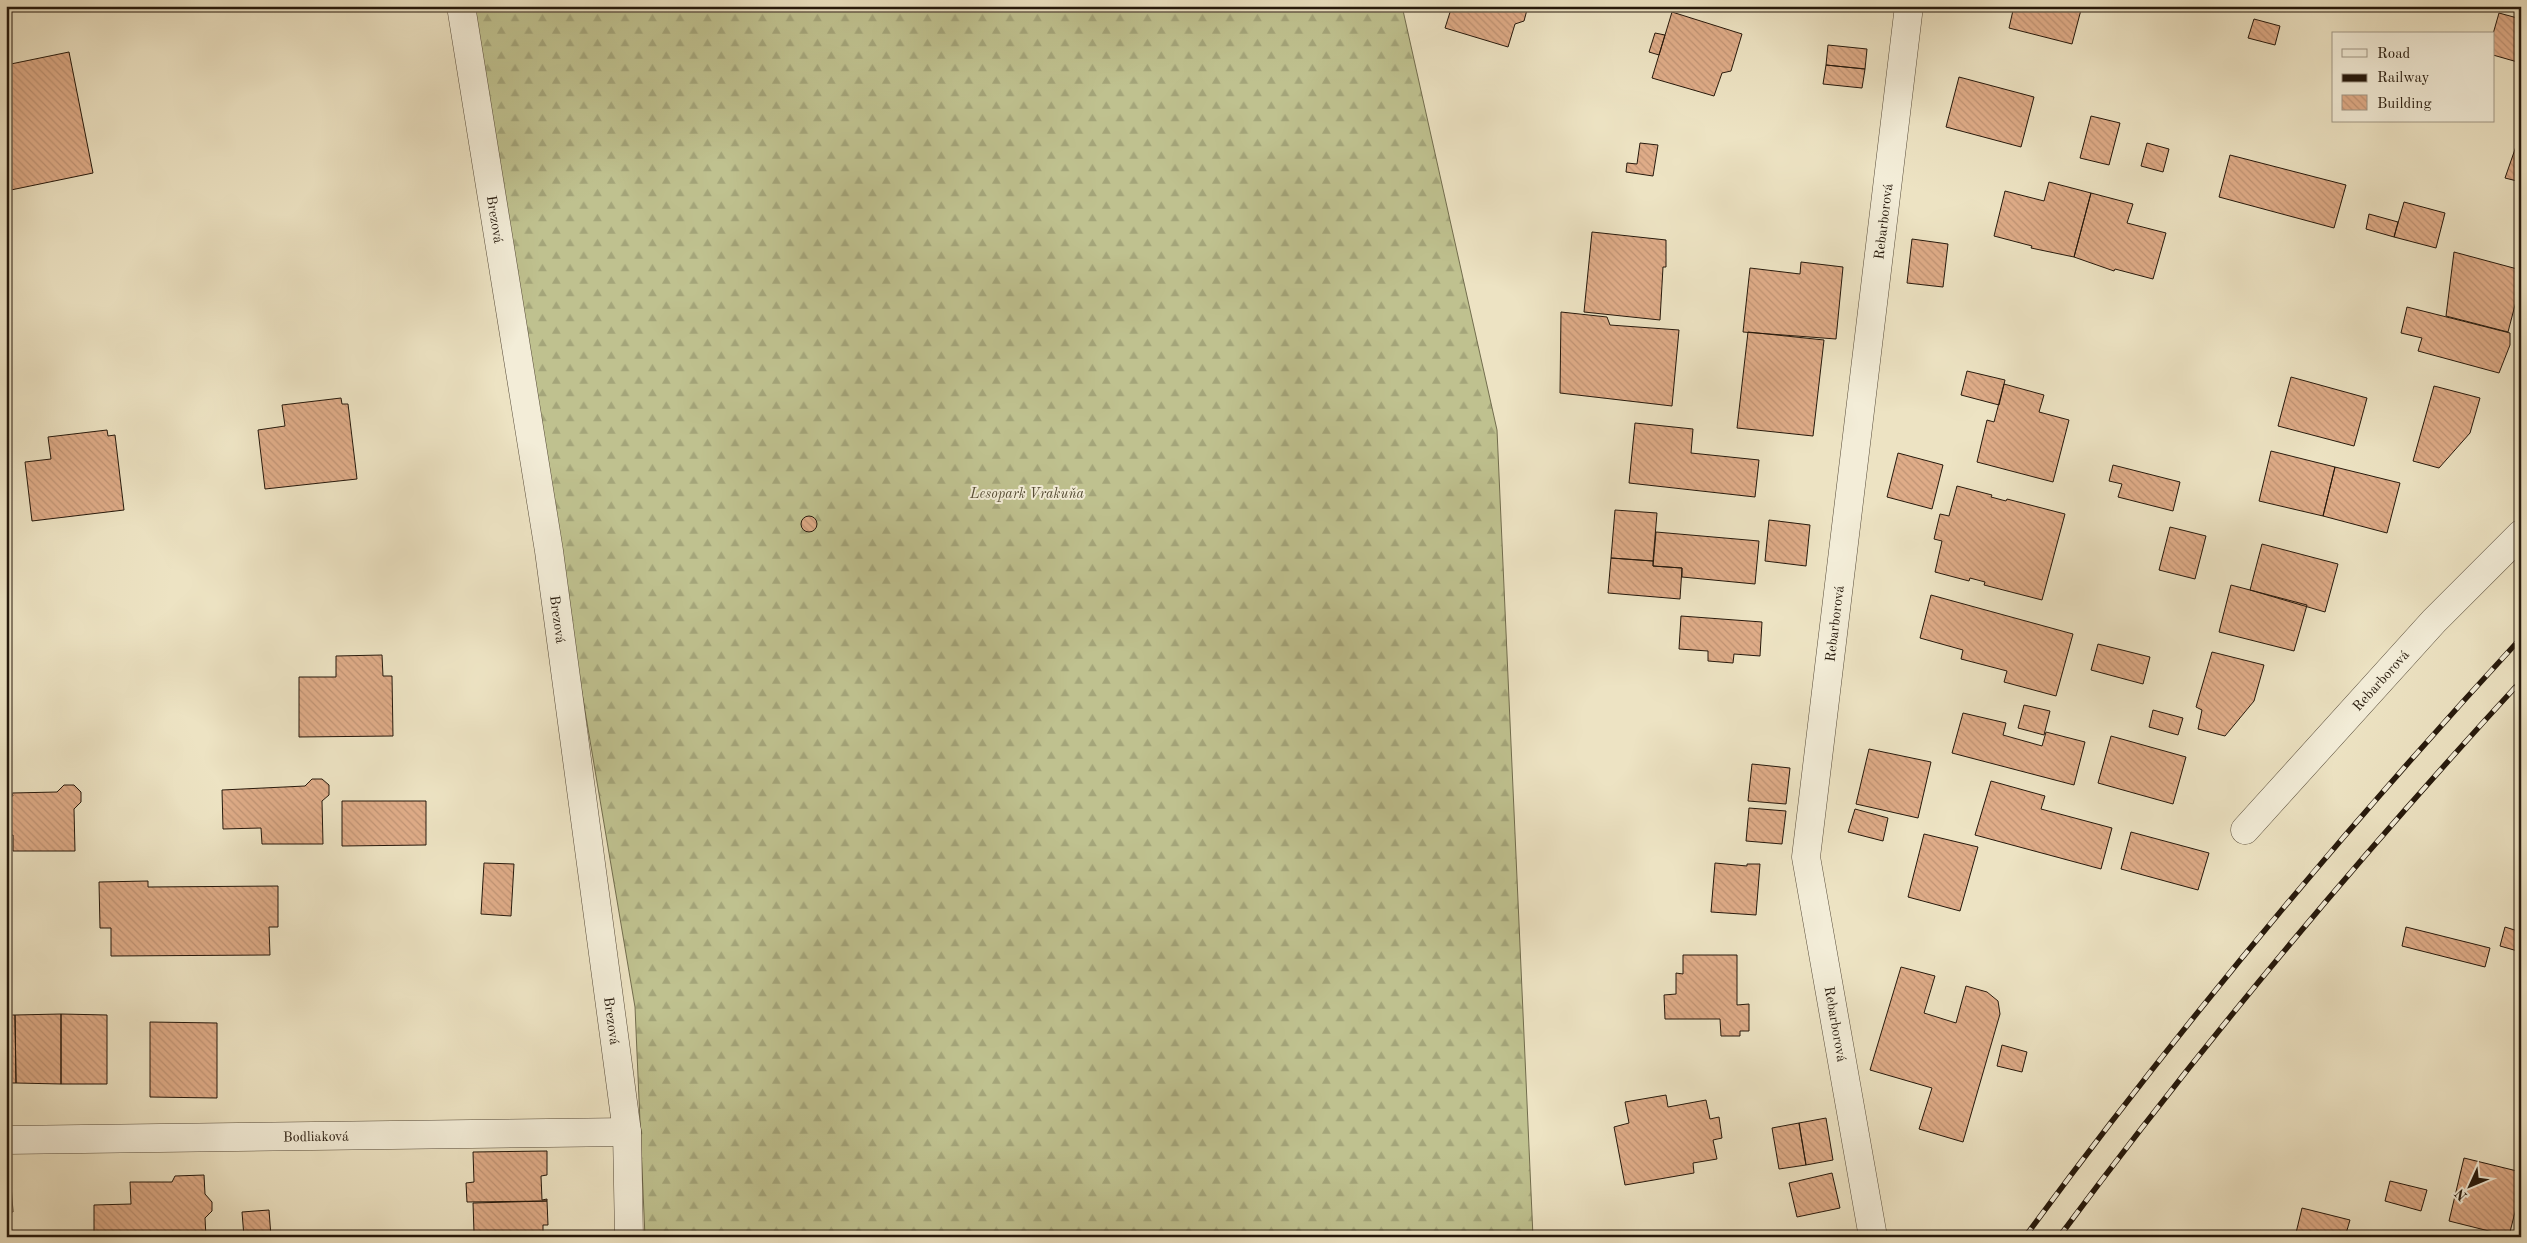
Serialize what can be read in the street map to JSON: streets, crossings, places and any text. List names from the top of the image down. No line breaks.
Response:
{"streets":{"street":["Brezová","Rebarborová","Bodliaková"]},"crossings":[["Brezová","Bodliaková"]],"parks":["Lesopark Vrakuňa"],"legend":["Road","Railway","Building"],"north":"bottom left"}
